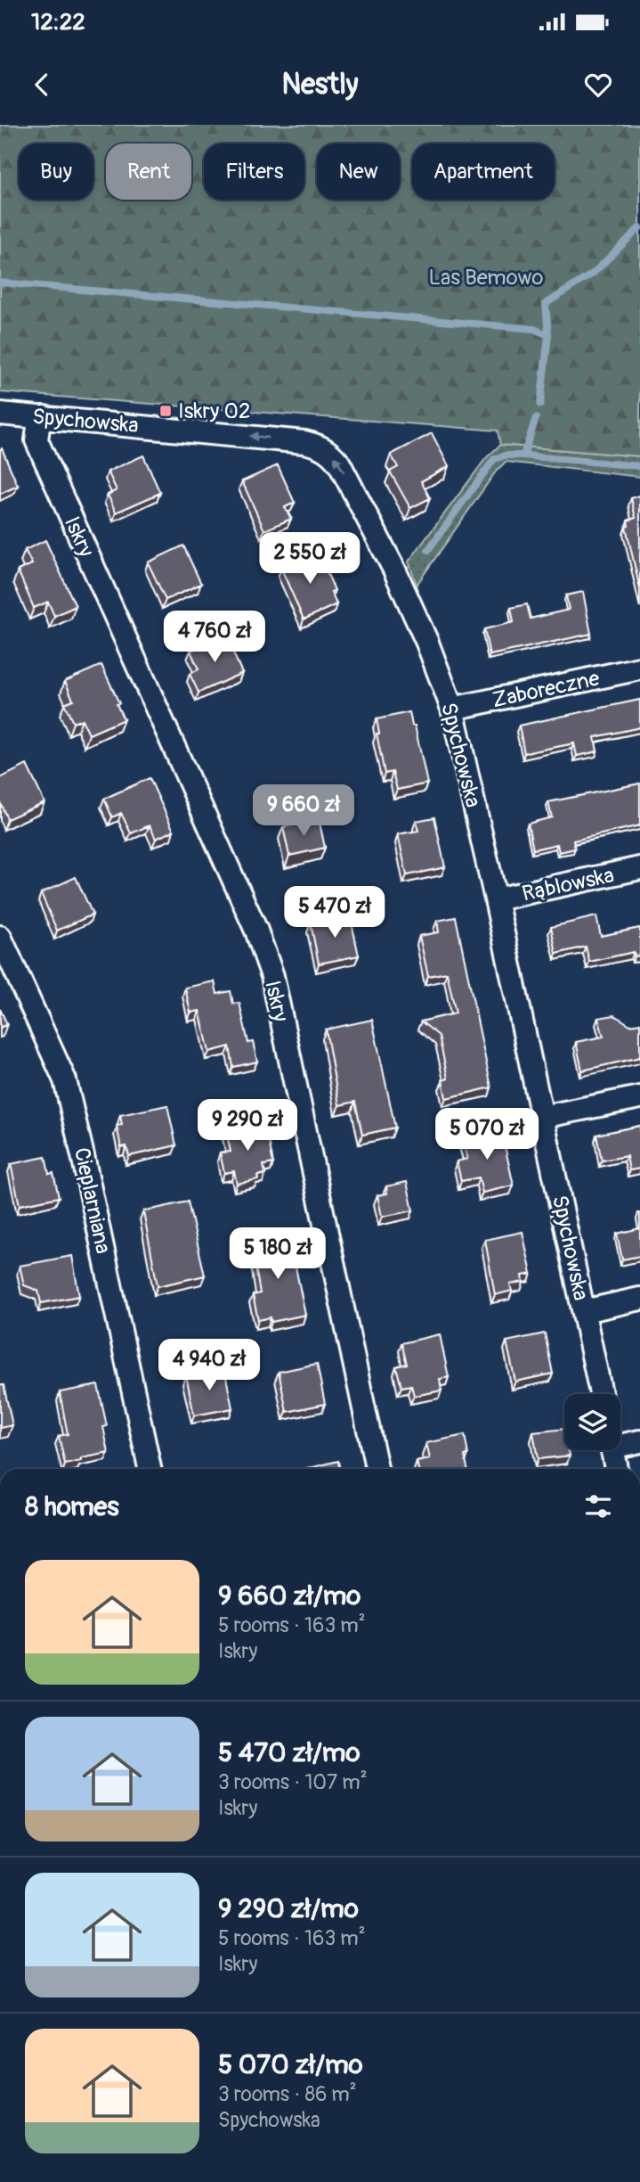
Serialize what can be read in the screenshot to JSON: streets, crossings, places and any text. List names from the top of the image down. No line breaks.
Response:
{"streets":{"street":["Spychowska","Iskry","Zaboreczne","Rąblowska","Cieplarniana"]},"crossings":[["Spychowska","Iskry"],["Spychowska","Zaboreczne"],["Spychowska","Rąblowska"]],"one_way":["Spychowska"],"parks":["Las Bemowo"],"places":{"transit":["Iskry 02"]},"page":{"status":"12:22","header":"Nestly","chip":["Buy","Rent","Filters","New","Apartment"],"price":["2 550 zł","4 760 zł","9 660 zł","5 470 zł","9 290 zł","5 070 zł","5 180 zł","4 940 zł"],"heading":"8 homes","list":[{"name":"9 660 zł/mo","note":"5 rooms · 163 m² · Iskry"},{"name":"5 470 zł/mo","note":"3 rooms · 107 m² · Iskry"},{"name":"9 290 zł/mo","note":"5 rooms · 163 m² · Iskry"},{"name":"5 070 zł/mo","note":"3 rooms · 86 m² · Spychowska"}]}}
